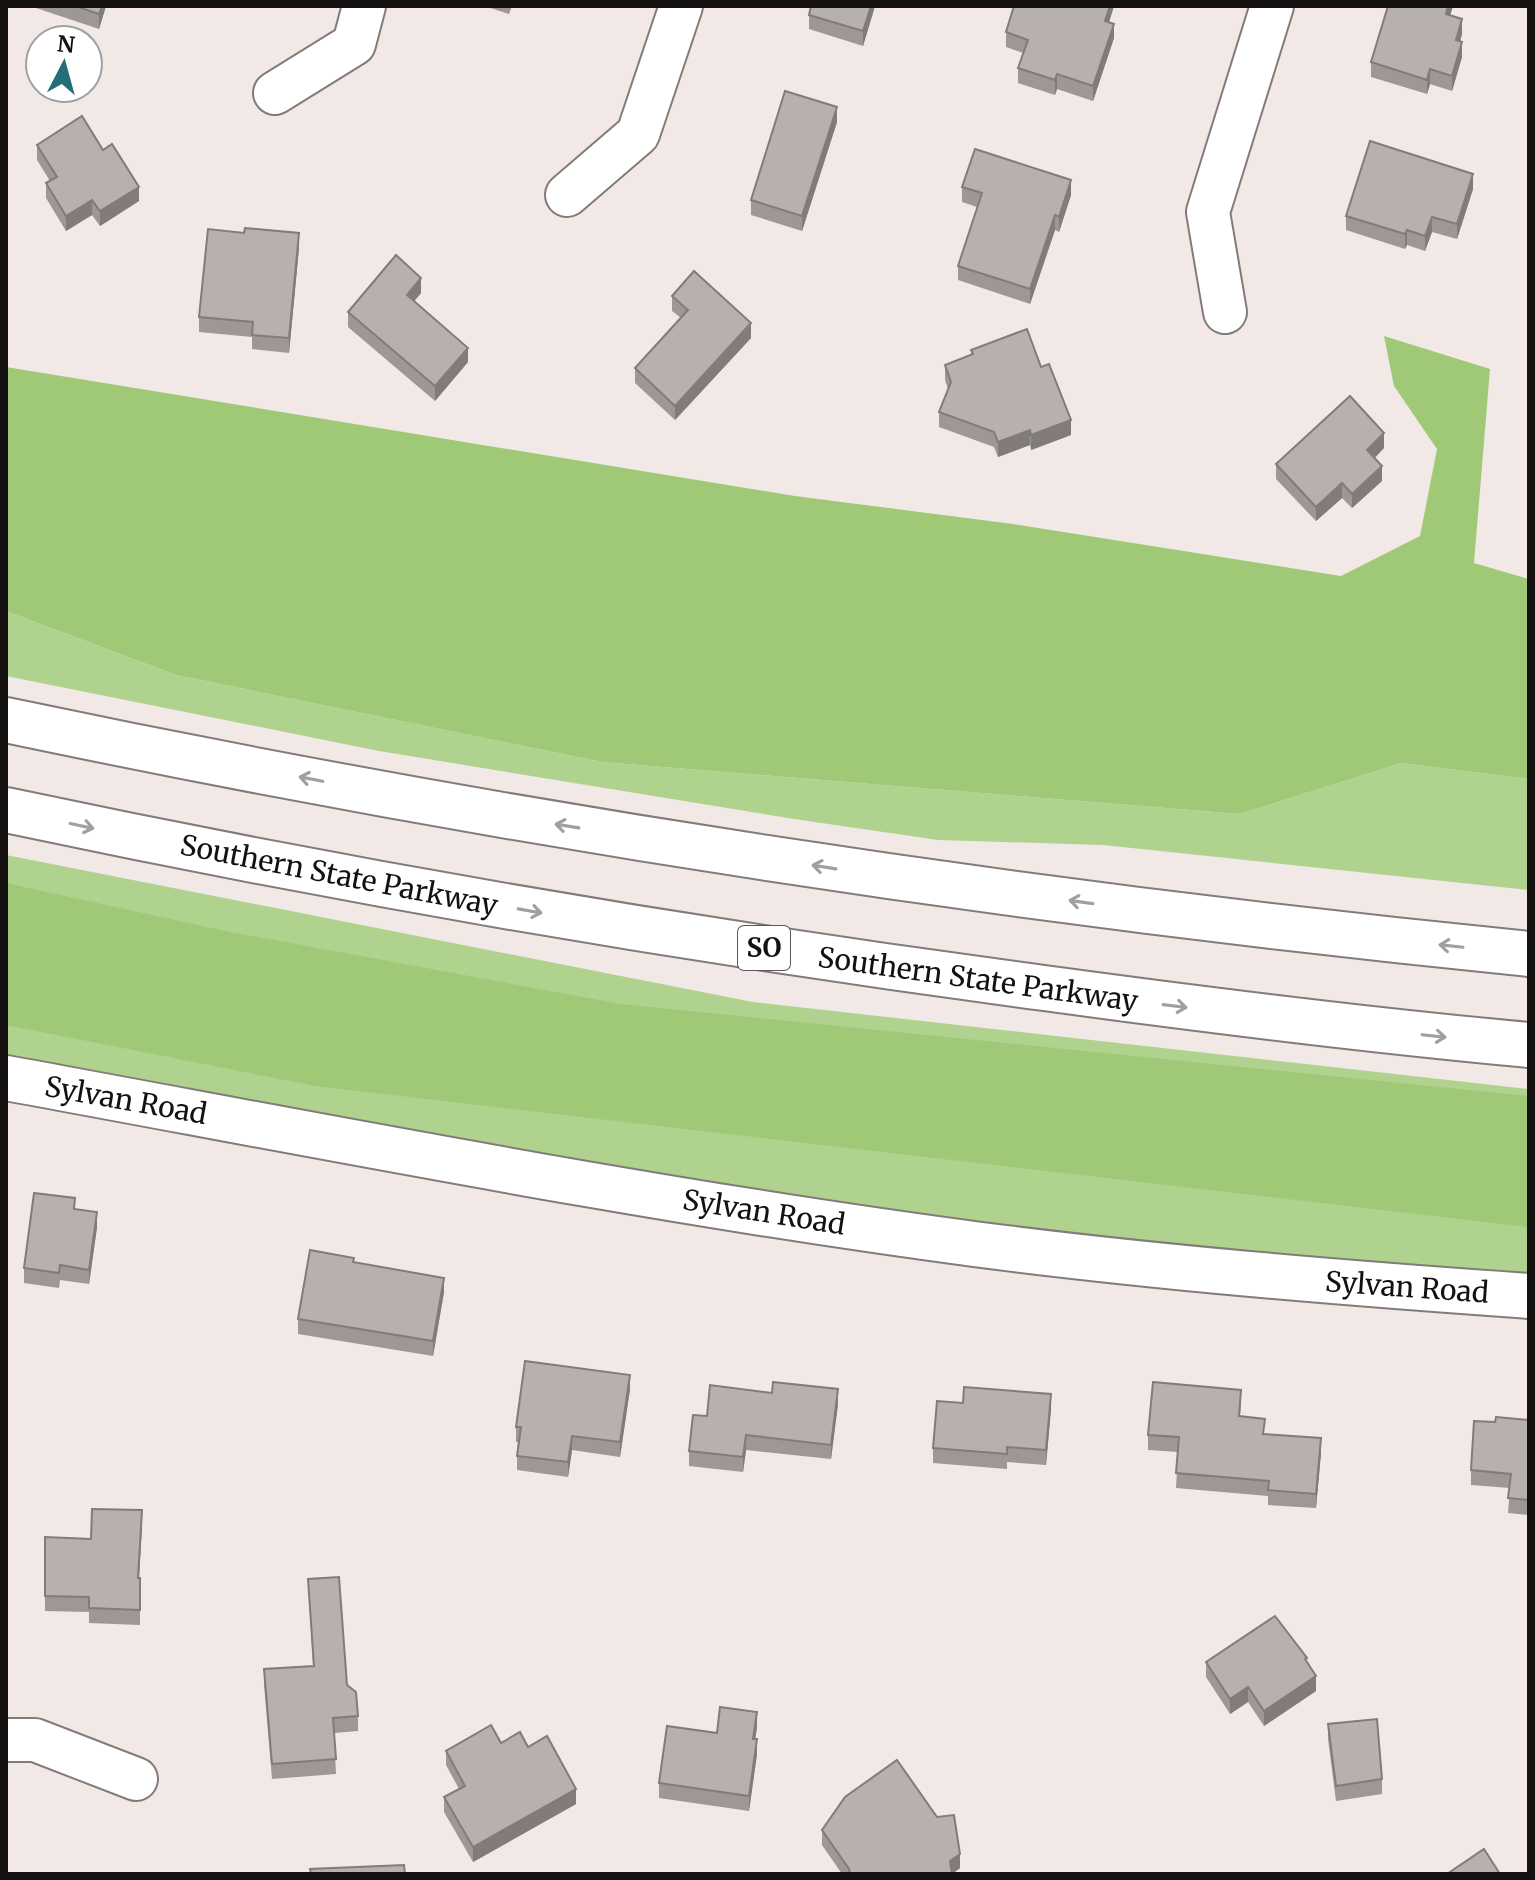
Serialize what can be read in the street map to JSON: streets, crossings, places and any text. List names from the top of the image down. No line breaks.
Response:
{"streets":{"main road":["Southern State Parkway","SO","Sylvan Road"]},"north":"top"}
